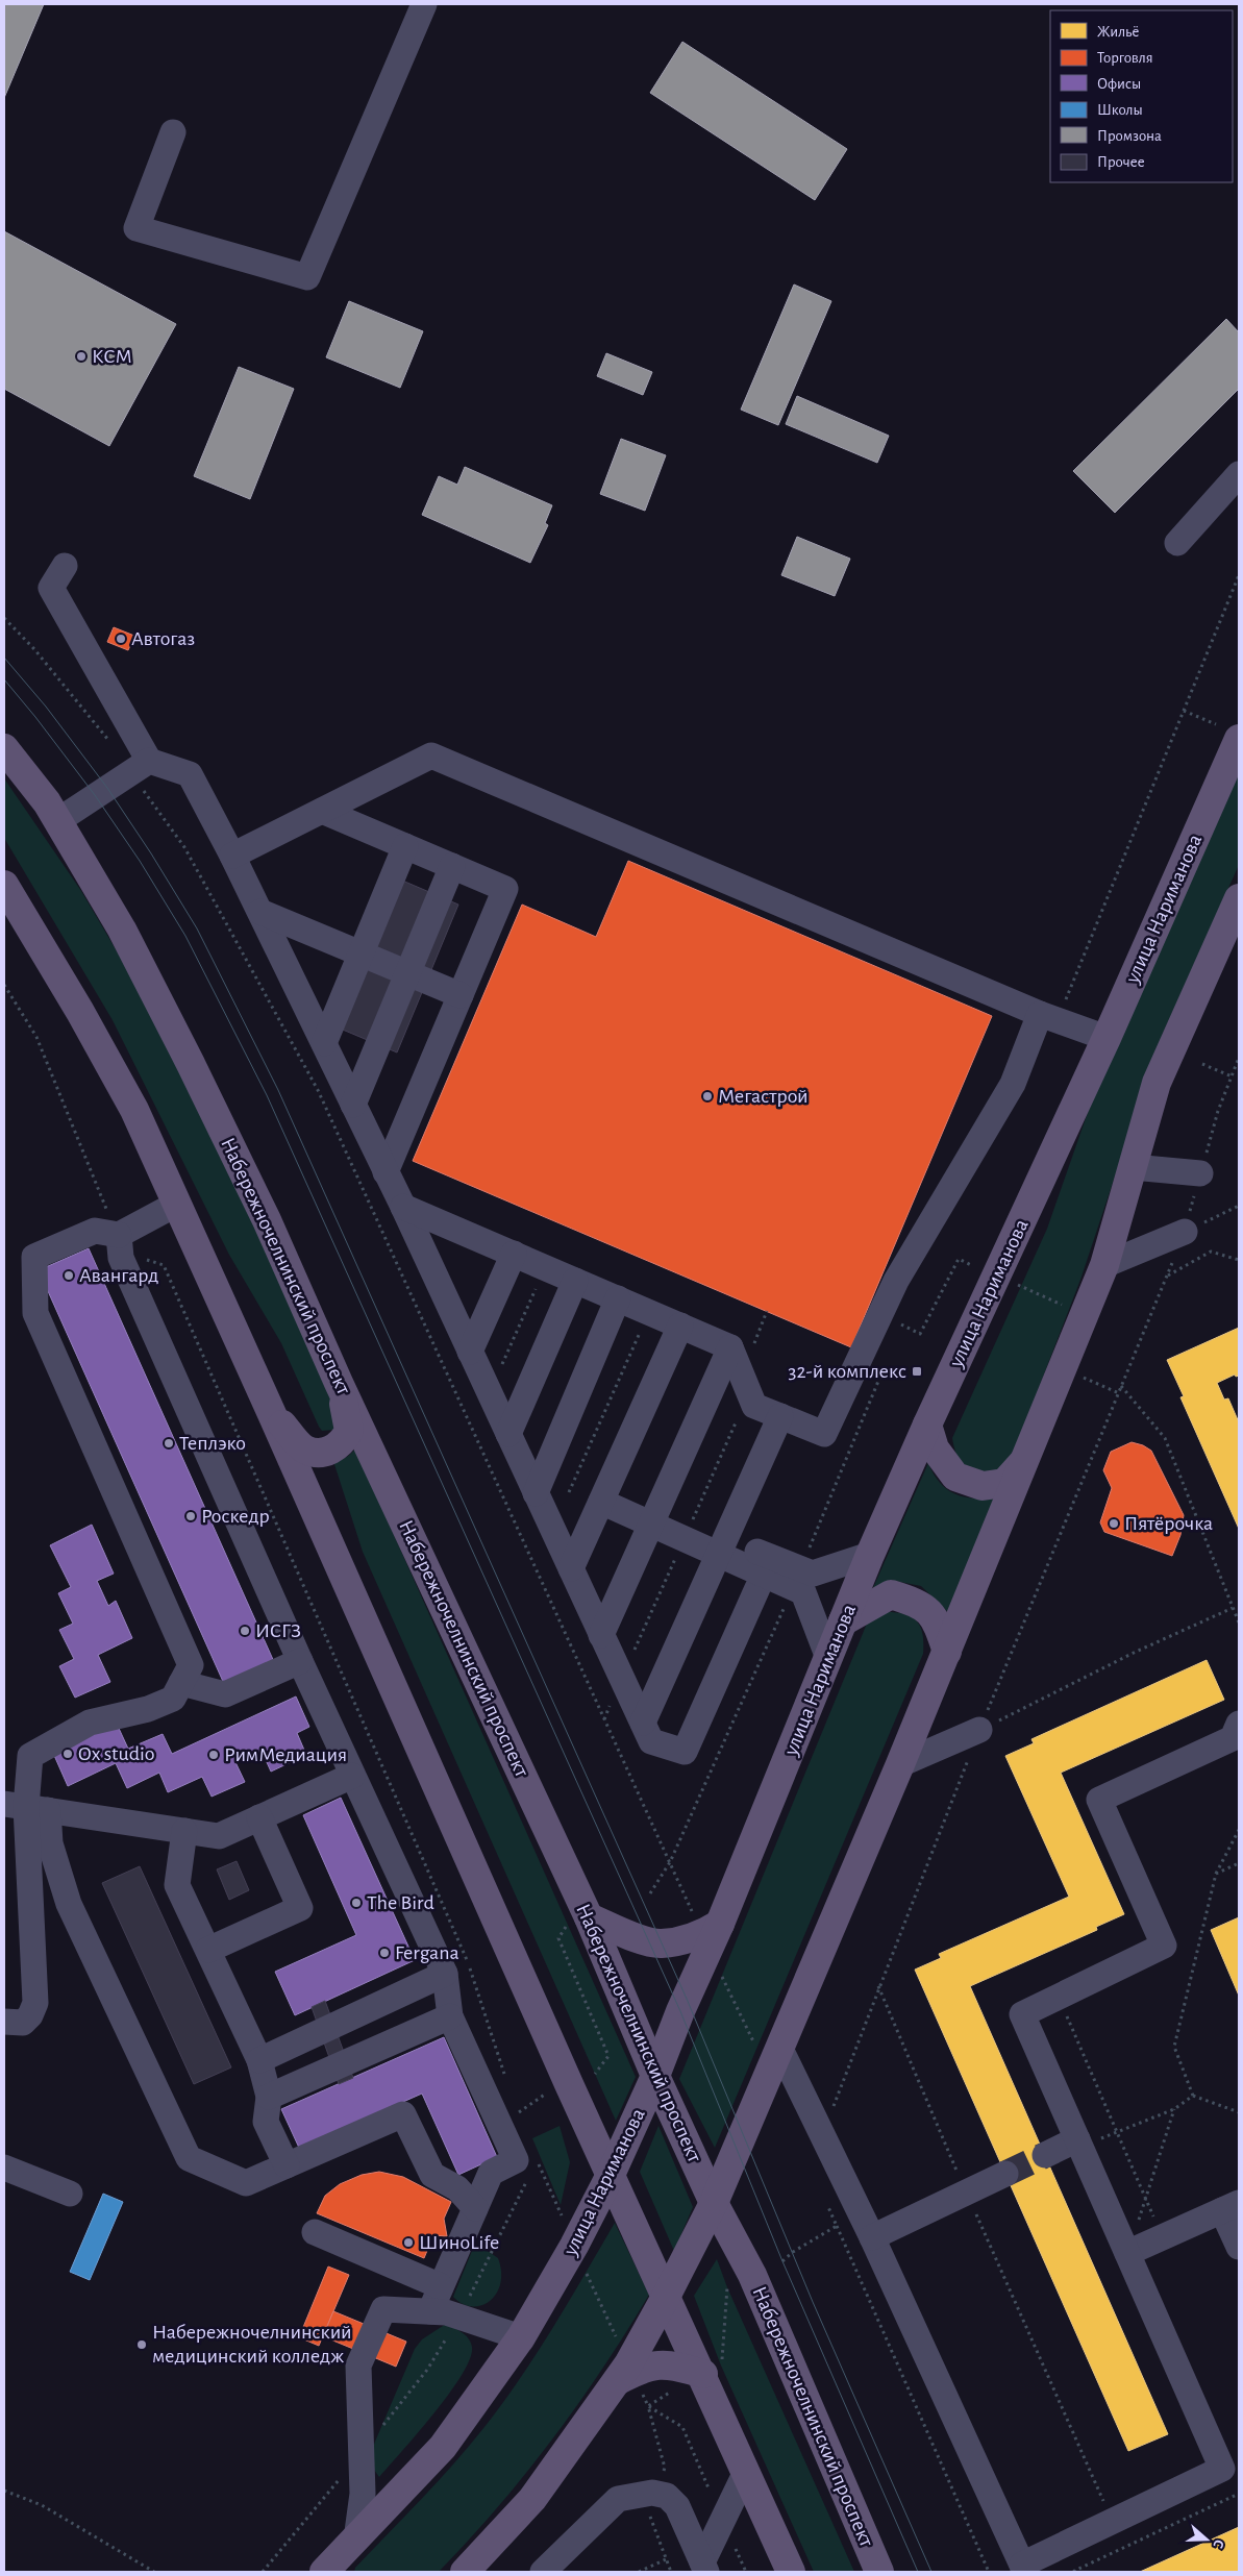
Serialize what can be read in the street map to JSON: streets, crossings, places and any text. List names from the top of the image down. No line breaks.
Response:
{"streets":{"main road":["улица Нариманова","Набережночелнинский проспект"]},"crossings":[["улица Нариманова","Набережночелнинский проспект"]],"places":{"other":["КСМ","Автогаз","Мегастрой","Авангард","Теплэко","Роскедр","Пятёрочка","ИСГЗ","Ox studio","РимМедиация","The Bird","Fergana","ШиноLife","Набережночелнинский медицинский колледж"],"transit":["32-й комплекс"]},"legend":["Жильё","Торговля","Офисы","Школы","Промзона","Прочее"],"north":"right"}
